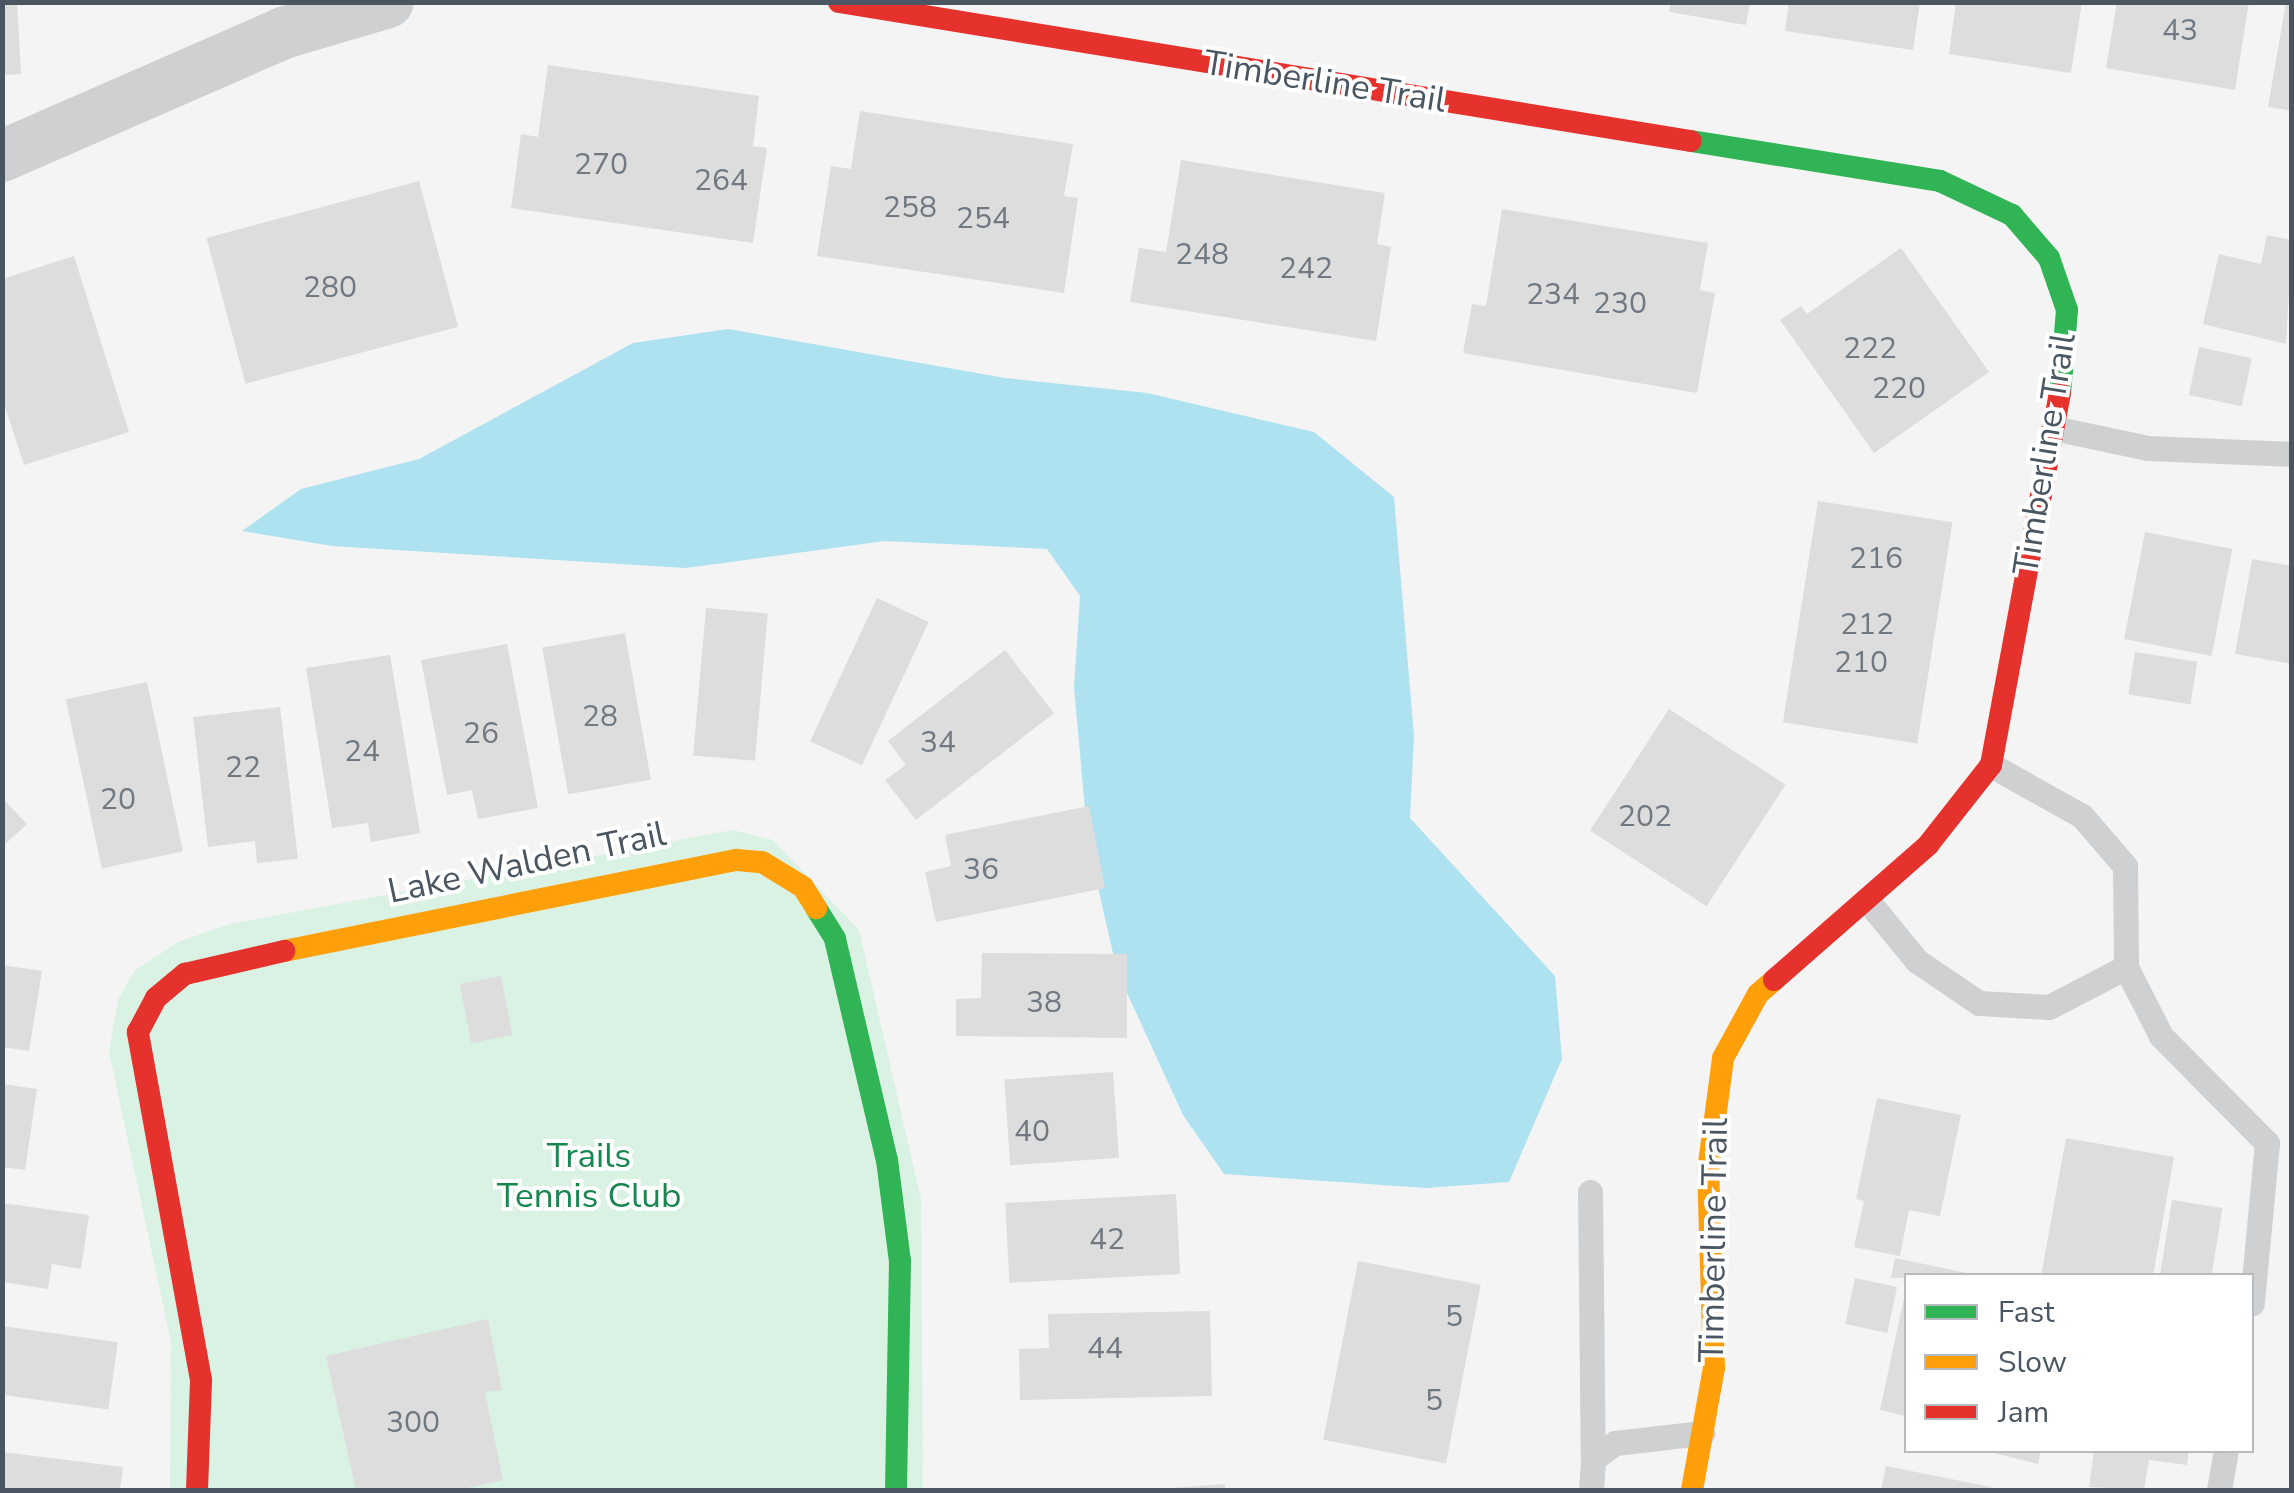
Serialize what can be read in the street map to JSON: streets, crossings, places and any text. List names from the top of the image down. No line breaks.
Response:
{"streets":{"street":["Timberline Trail","Lake Walden Trail"]},"parks":["Trails Tennis Club"],"house_numbers":["43","270","264","258","254","248","242","280","234","230","222","220","216","212","210","28","26","34","24","22","20","202","36","38","40","42","5","44","5","300"],"legend":["Fast","Slow","Jam"]}
